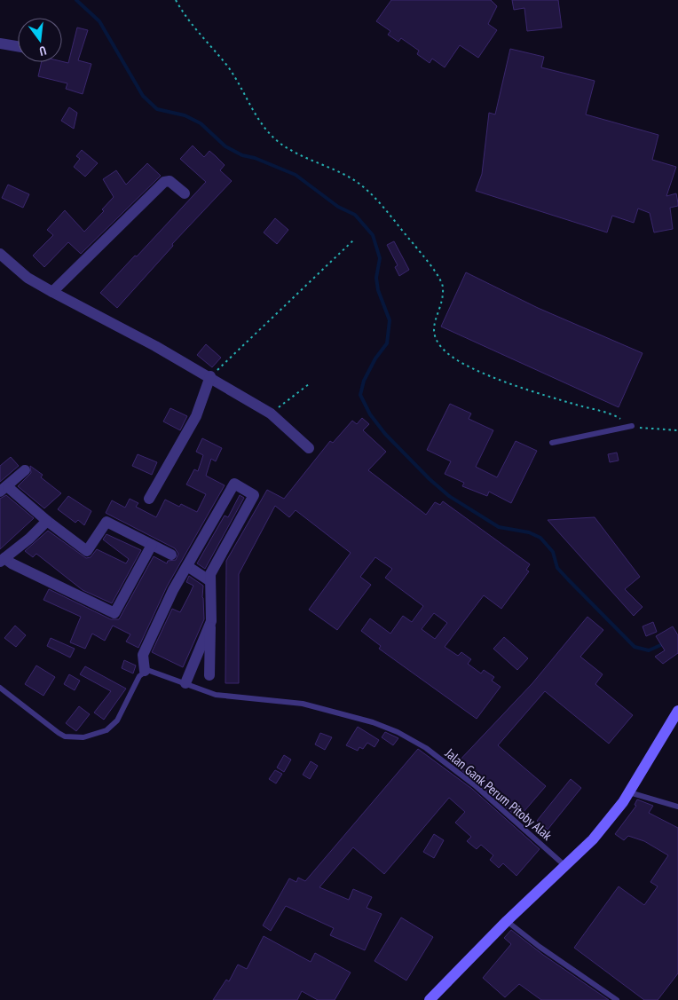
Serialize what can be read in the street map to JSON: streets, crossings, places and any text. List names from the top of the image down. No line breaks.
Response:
{"streets":{"lane":["Jalan Gank Perum Pitoby Alak"]},"north":"bottom"}
